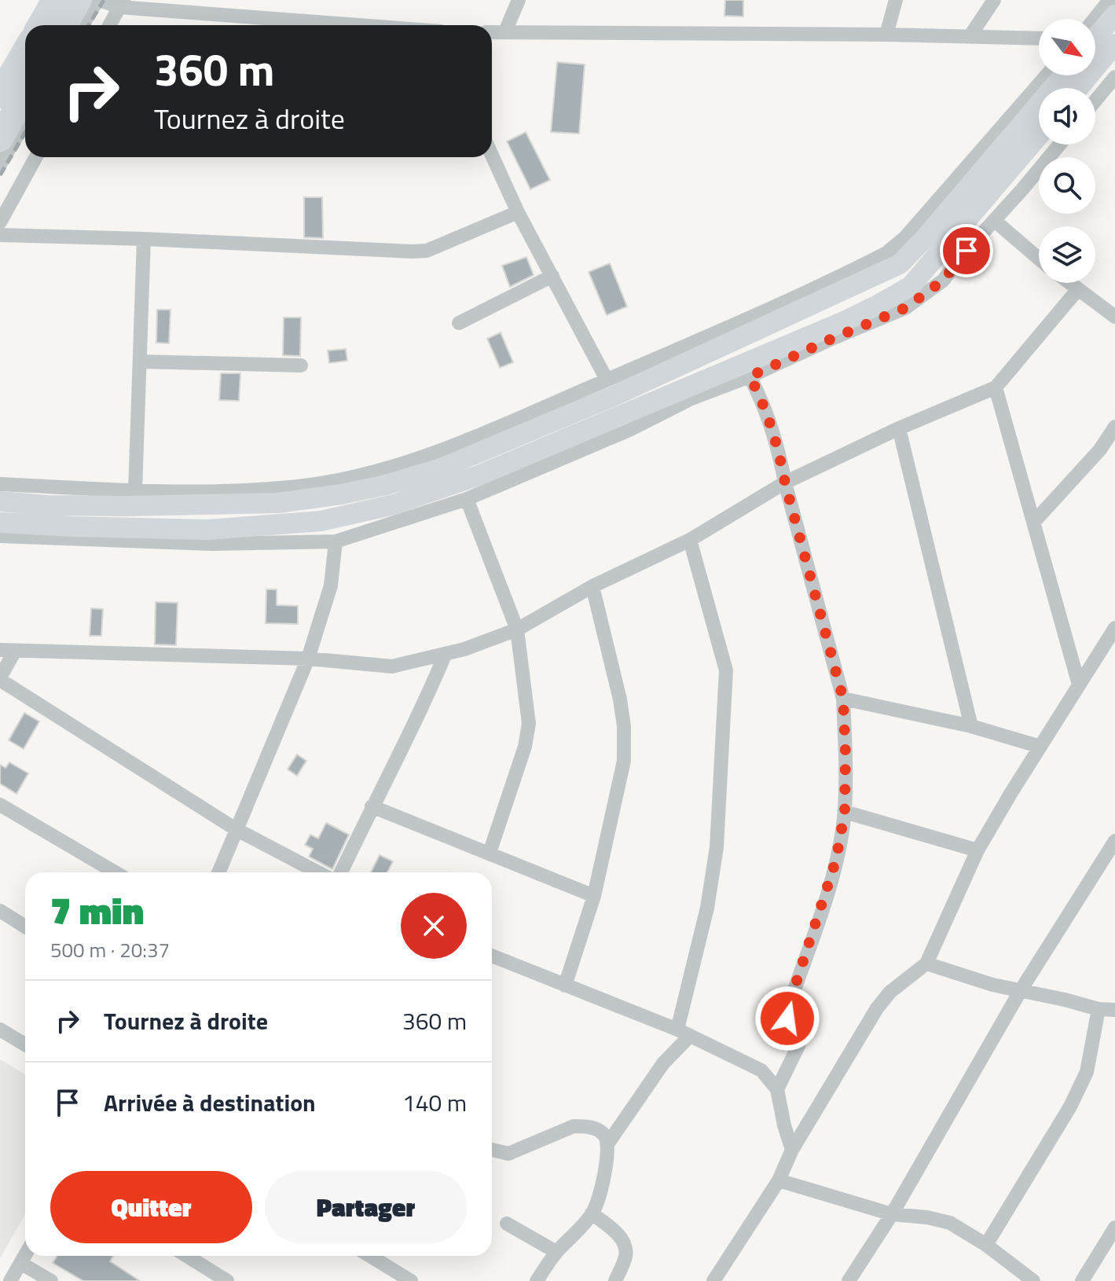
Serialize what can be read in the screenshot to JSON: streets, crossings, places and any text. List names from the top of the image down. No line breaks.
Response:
{"north":"bottom right","page":{"turn":["360 m","Tournez à droite"],"heading":["7 min","500 m · 20:37"],"list":[{"name":"Tournez à droite","value":"360 m"},{"name":"Arrivée à destination","value":"140 m"}],"buttons":["Quitter","Partager"]}}
